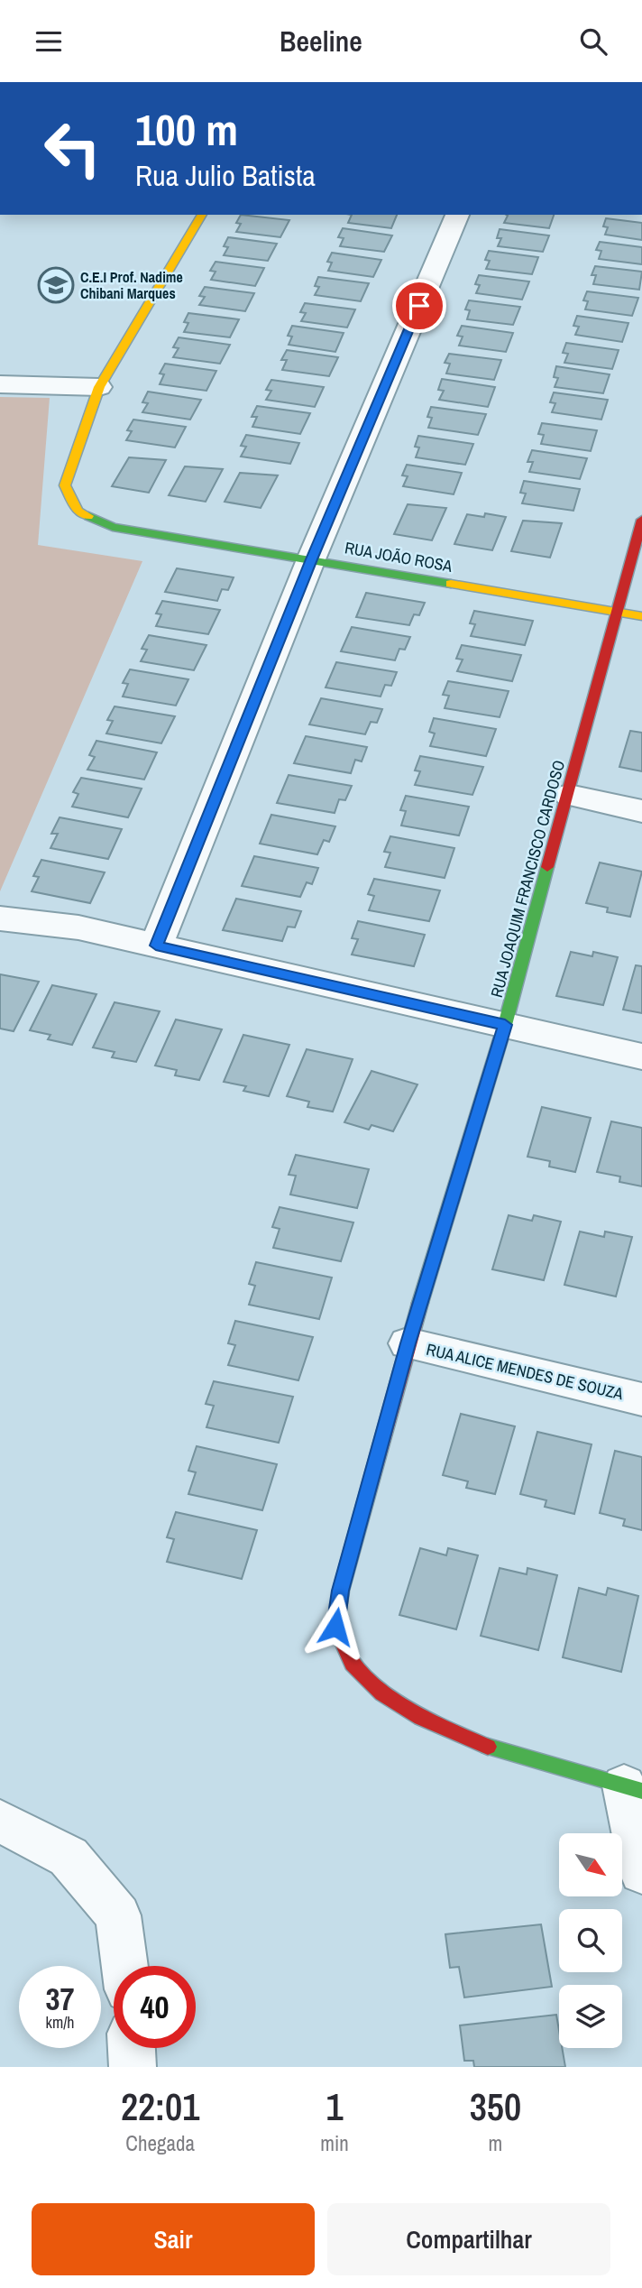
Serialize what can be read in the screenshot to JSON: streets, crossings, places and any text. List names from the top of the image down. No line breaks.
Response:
{"streets":{"street":["RUA JOÃO ROSA","RUA JOAQUIM FRANCISCO CARDOSO","RUA ALICE MENDES DE SOUZA"]},"crossings":[["RUA JOÃO ROSA","RUA JOAQUIM FRANCISCO CARDOSO"],["RUA JOAQUIM FRANCISCO CARDOSO","RUA ALICE MENDES DE SOUZA"]],"places":{"school or university":["C.E.I Prof. Nadime Chibani Marques"]},"north":"bottom right","page":{"header":"Beeline","turn":["100 m","Rua Julio Batista"],"speed":"37 km/h","limit":"40","eta":["22:01","Chegada","1","min","350","m"],"buttons":["Sair","Compartilhar"]}}
